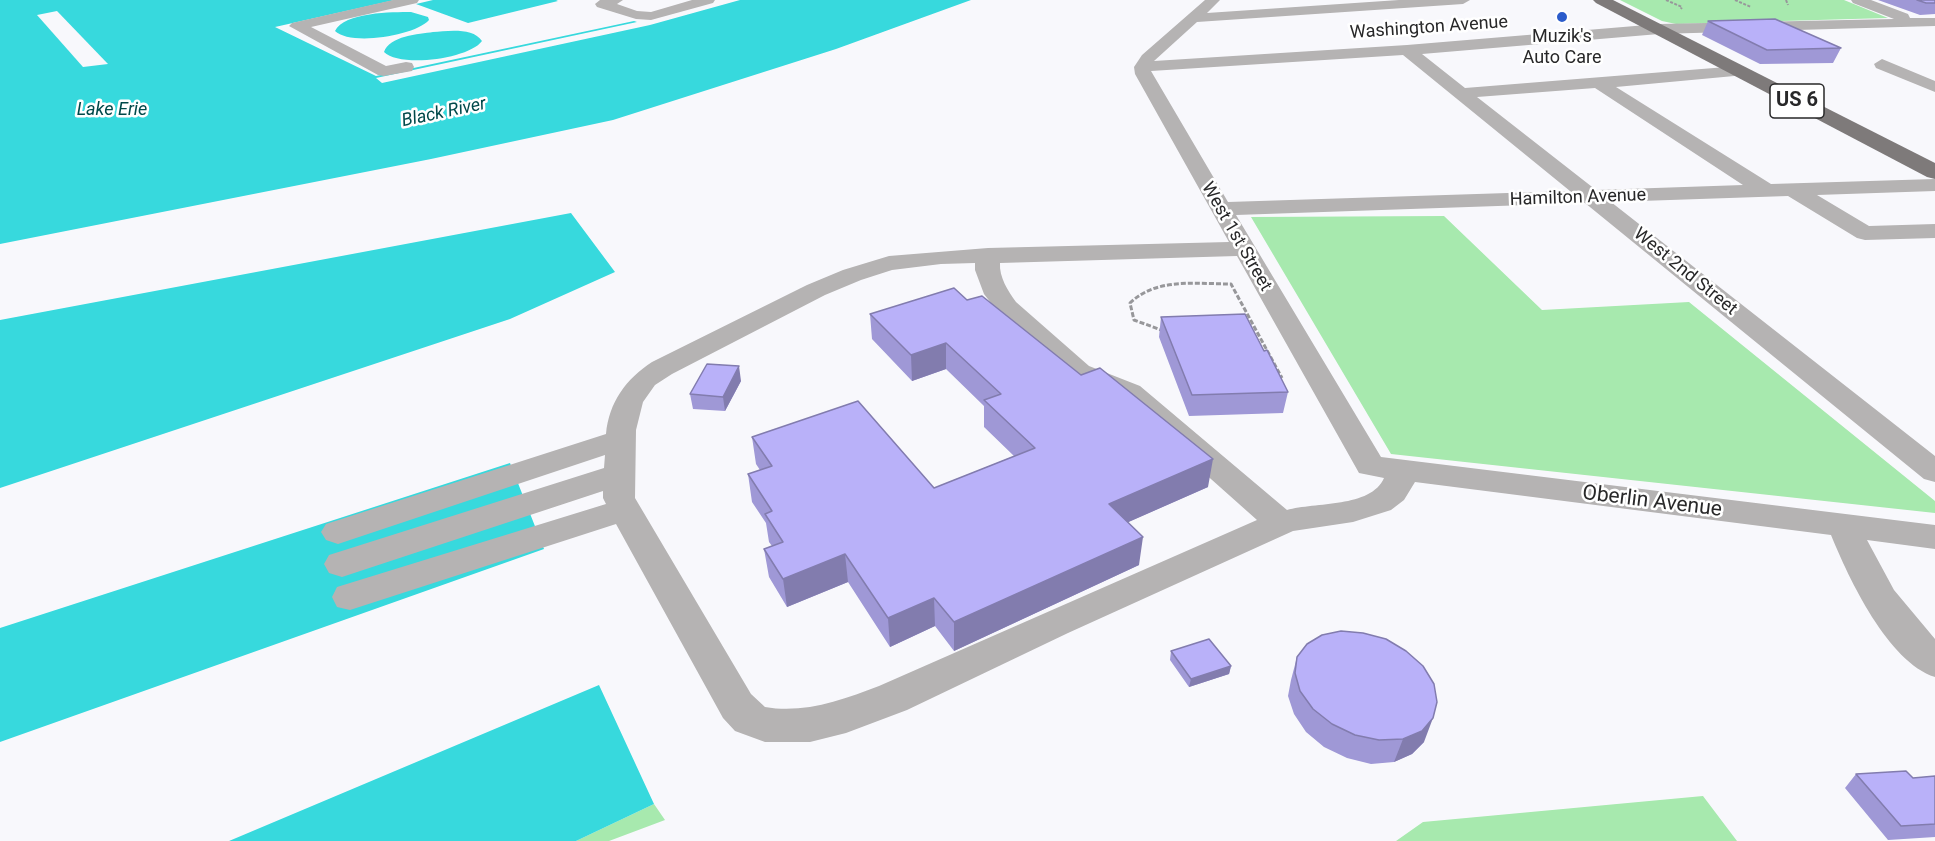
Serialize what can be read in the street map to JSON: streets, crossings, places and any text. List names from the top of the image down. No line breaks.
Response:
{"streets":{"main road":["US 6"],"street":["Washington Avenue","Hamilton Avenue","West 1st Street","West 2nd Street","Oberlin Avenue"]},"crossings":[["Washington Avenue","US 6"],["Washington Avenue","West 1st Street"],["Washington Avenue","West 2nd Street"],["Hamilton Avenue","West 1st Street"],["Hamilton Avenue","West 2nd Street"],["West 1st Street","Oberlin Avenue"]],"water":["Lake Erie","Black River"],"places":["Muzik's Auto Care"]}
